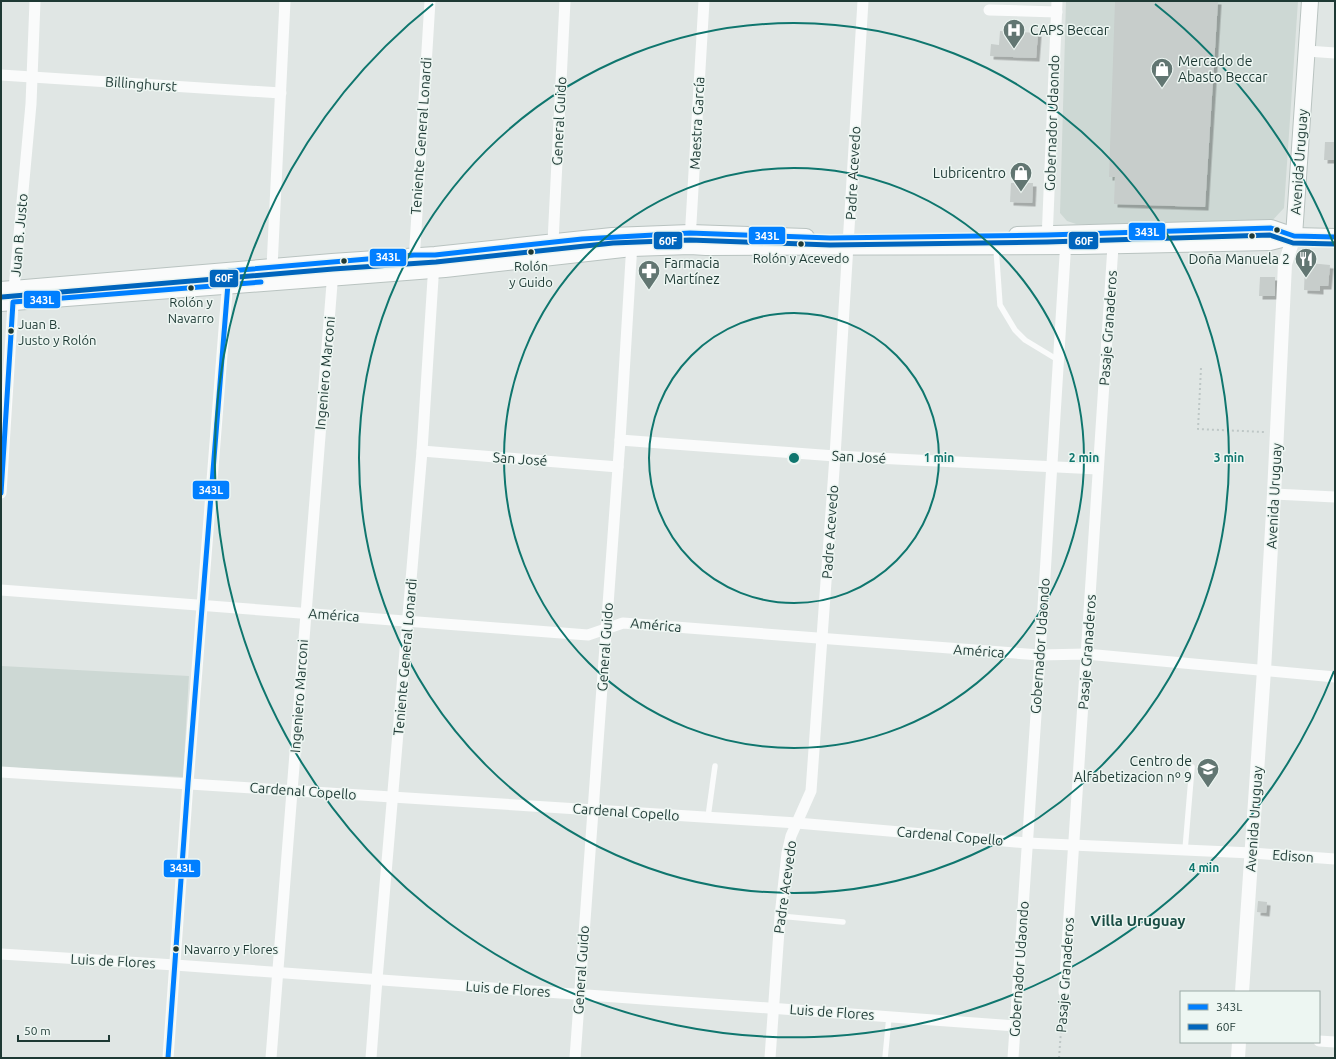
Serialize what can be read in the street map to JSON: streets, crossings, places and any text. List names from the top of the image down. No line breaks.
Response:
{"streets":{"main road":["Avenida Uruguay"],"street":["Billinghurst","General Guido","Maestra García","Gobernador Udaondo","Teniente General Lonardi","Padre Acevedo","Juan B. Justo","Pasaje Granaderos","Ingeniero Marconi","San José","América","Cardenal Copello","Edison","Luis de Flores"]},"crossings":[["Billinghurst","Juan B. Justo"],["General Guido","San José"],["General Guido","América"],["General Guido","Cardenal Copello"],["General Guido","Luis de Flores"],["Gobernador Udaondo","San José"],["Gobernador Udaondo","América"],["Gobernador Udaondo","Cardenal Copello"],["Gobernador Udaondo","Luis de Flores"],["Teniente General Lonardi","San José"],["Teniente General Lonardi","América"],["Teniente General Lonardi","Cardenal Copello"],["Teniente General Lonardi","Luis de Flores"],["Avenida Uruguay","América"],["Avenida Uruguay","Cardenal Copello"],["Avenida Uruguay","Edison"],["Padre Acevedo","San José"],["Padre Acevedo","América"],["Padre Acevedo","Cardenal Copello"],["Padre Acevedo","Luis de Flores"],["Pasaje Granaderos","San José"],["Pasaje Granaderos","América"],["Pasaje Granaderos","Cardenal Copello"],["Ingeniero Marconi","América"],["Ingeniero Marconi","Cardenal Copello"],["Ingeniero Marconi","Luis de Flores"],["Cardenal Copello","Edison"]],"districts":["Villa Uruguay"],"places":{"hospital":["CAPS Beccar"],"shop":["Mercado de Abasto Beccar","Lubricentro"],"other":["Rolón y Acevedo","Rolón y Guido","Rolón y Navarro","Juan B. Justo y Rolón","Navarro y Flores"],"restaurant":["Doña Manuela 2"],"pharmacy":["Farmacia Martínez"],"school or university":["Centro de Alfabetizacion nº 9"]},"lines":["transit line 343L","transit line 60F"],"legend":["343L","60F"],"scale_bar":"50 m","rings":["1 min","2 min","3 min","4 min"]}
